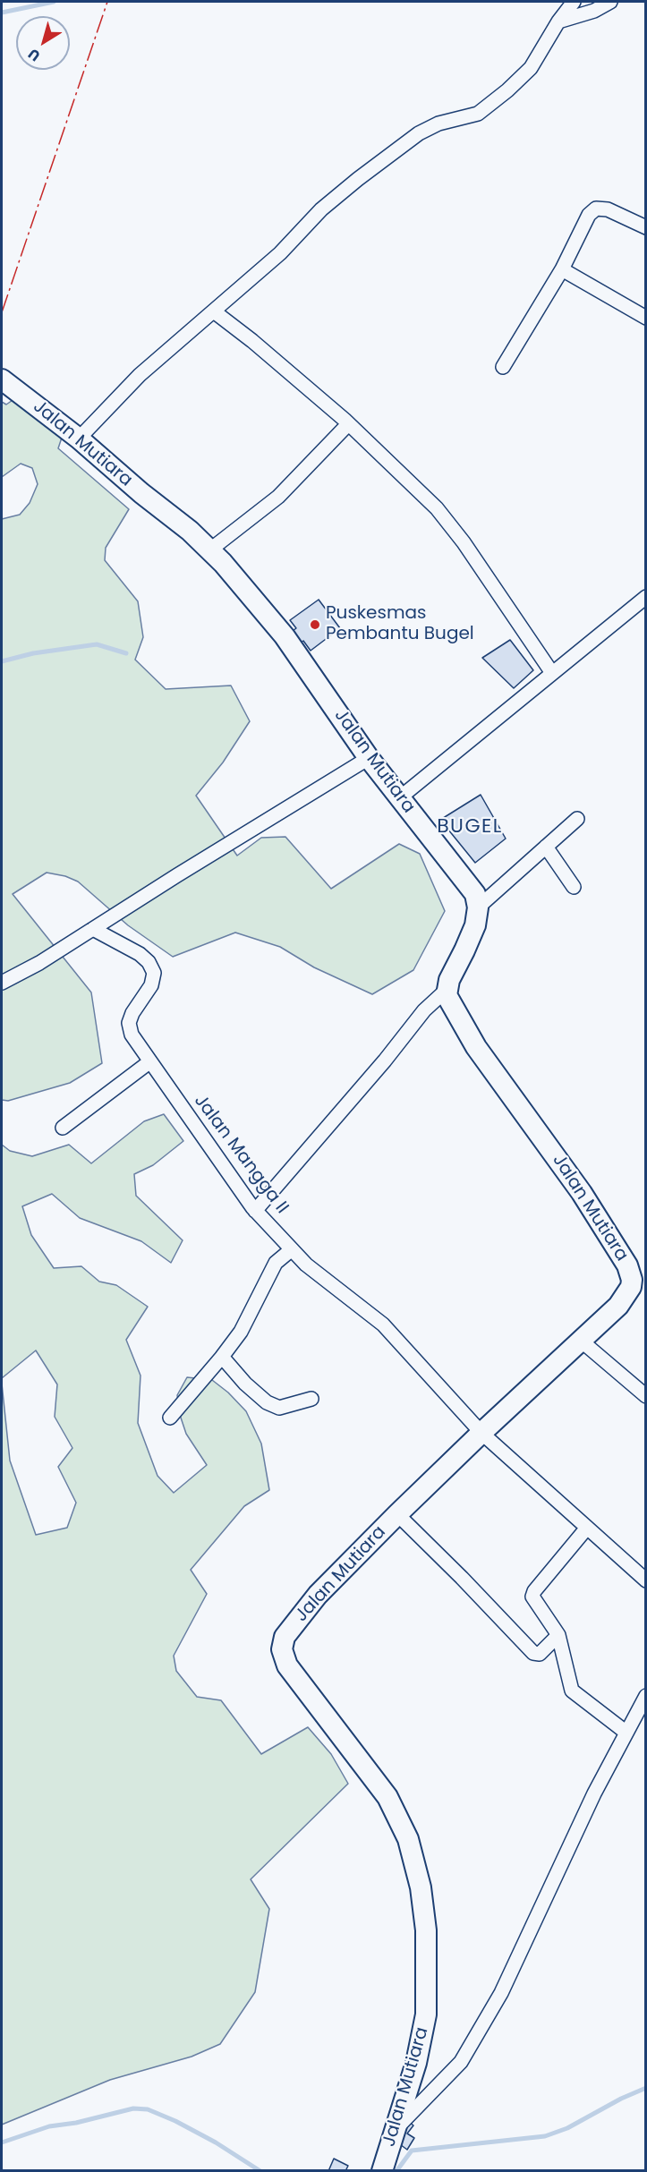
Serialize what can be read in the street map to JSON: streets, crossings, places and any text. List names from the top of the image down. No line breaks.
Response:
{"streets":{"street":["Jalan Mutiara","Jalan Mangga II"]},"crossings":[["Jalan Mutiara","Jalan Mangga II"]],"districts":["BUGEL"],"places":["Puskesmas Pembantu Bugel"],"north":"bottom left"}
